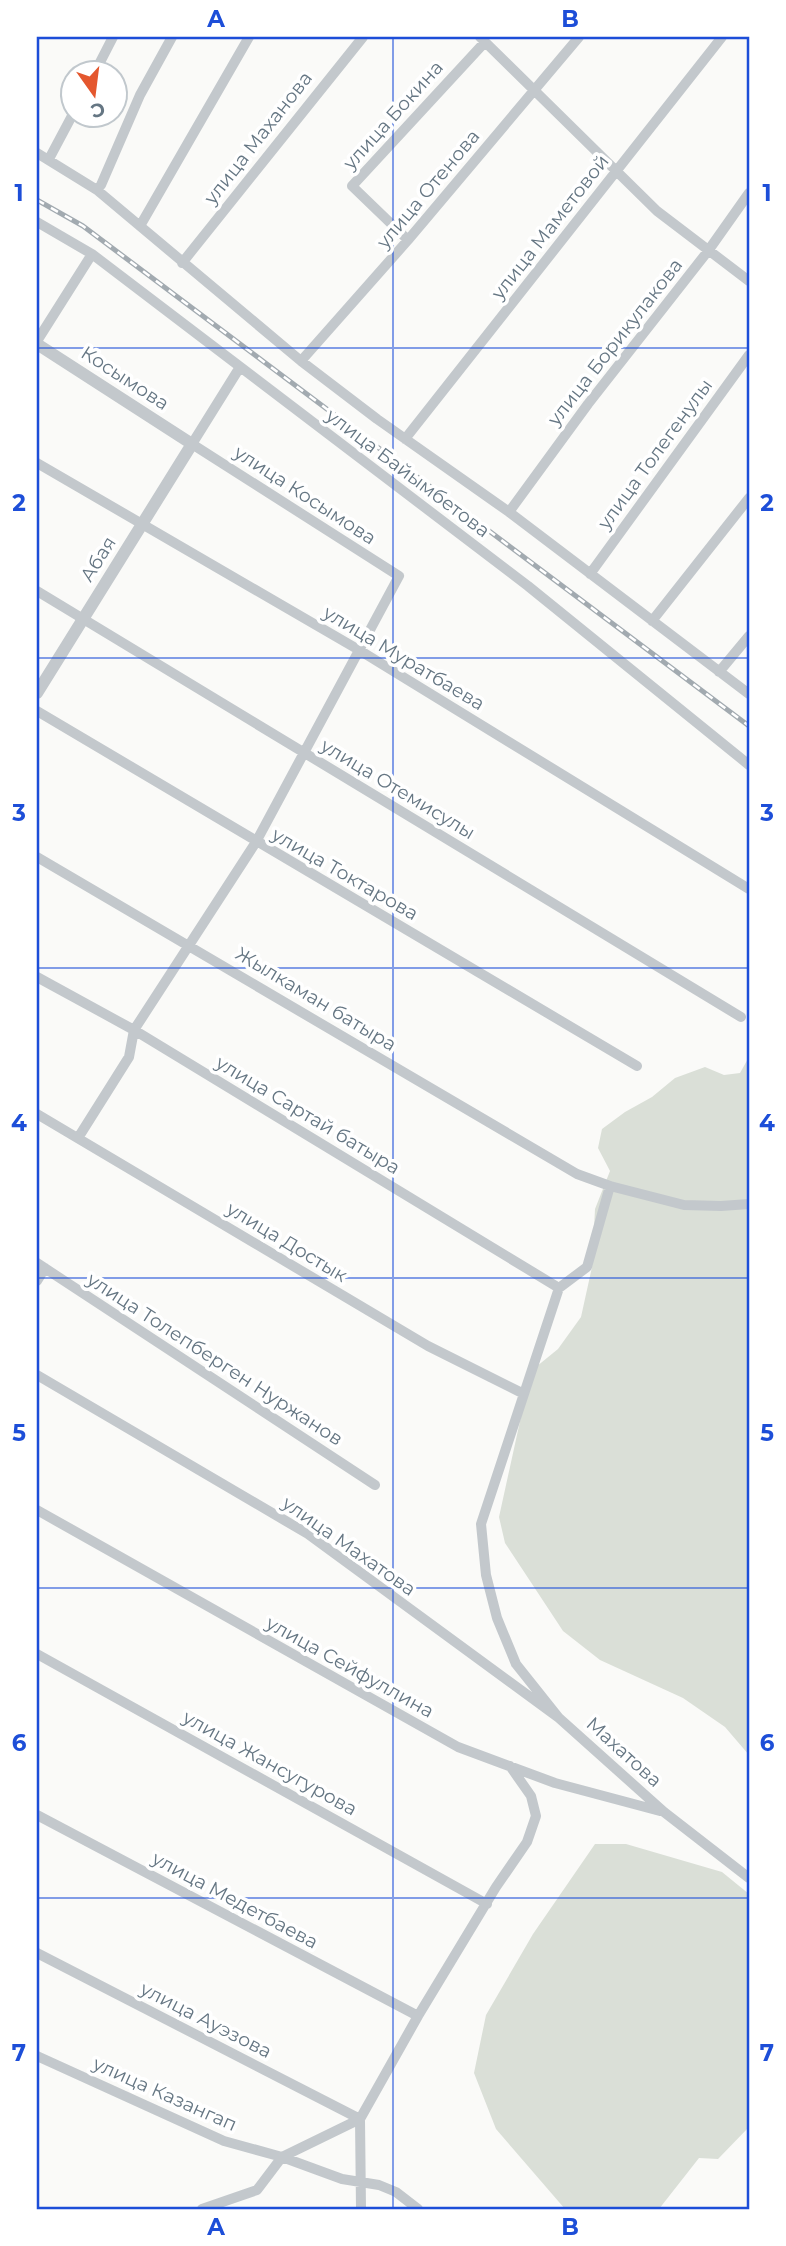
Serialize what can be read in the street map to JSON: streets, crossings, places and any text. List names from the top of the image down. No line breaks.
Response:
{"streets":{"street":["улица Бокина","улица Маханова","улица Отенова","улица Маметовой","улица Борикулакова","Косымова","улица Толегенулы","улица Байымбетова","улица Косымова","Абая","улица Муратбаева","улица Отемисулы","улица Токтарова","Жылкаман батыра","улица Сартай батыра","улица Достык","улица Толепберген Нуржанов","улица Махатова","улица Сейфуллина","Махатова","улица Жансугурова","улица Медетбаева","улица Ауэзова","улица Казангап"]},"crossings":[["улица Бокина","улица Отенова"],["Косымова","улица Косымова"],["Косымова","Абая"],["улица Косымова","Абая"],["улица Косымова","улица Муратбаева"],["Абая","улица Муратбаева"],["Абая","улица Отемисулы"],["улица Махатова","Махатова"],["улица Сейфуллина","Махатова"]],"north":"bottom","grid":{"columns":["A","B"],"rows":["1","2","3","4","5","6","7"]}}
